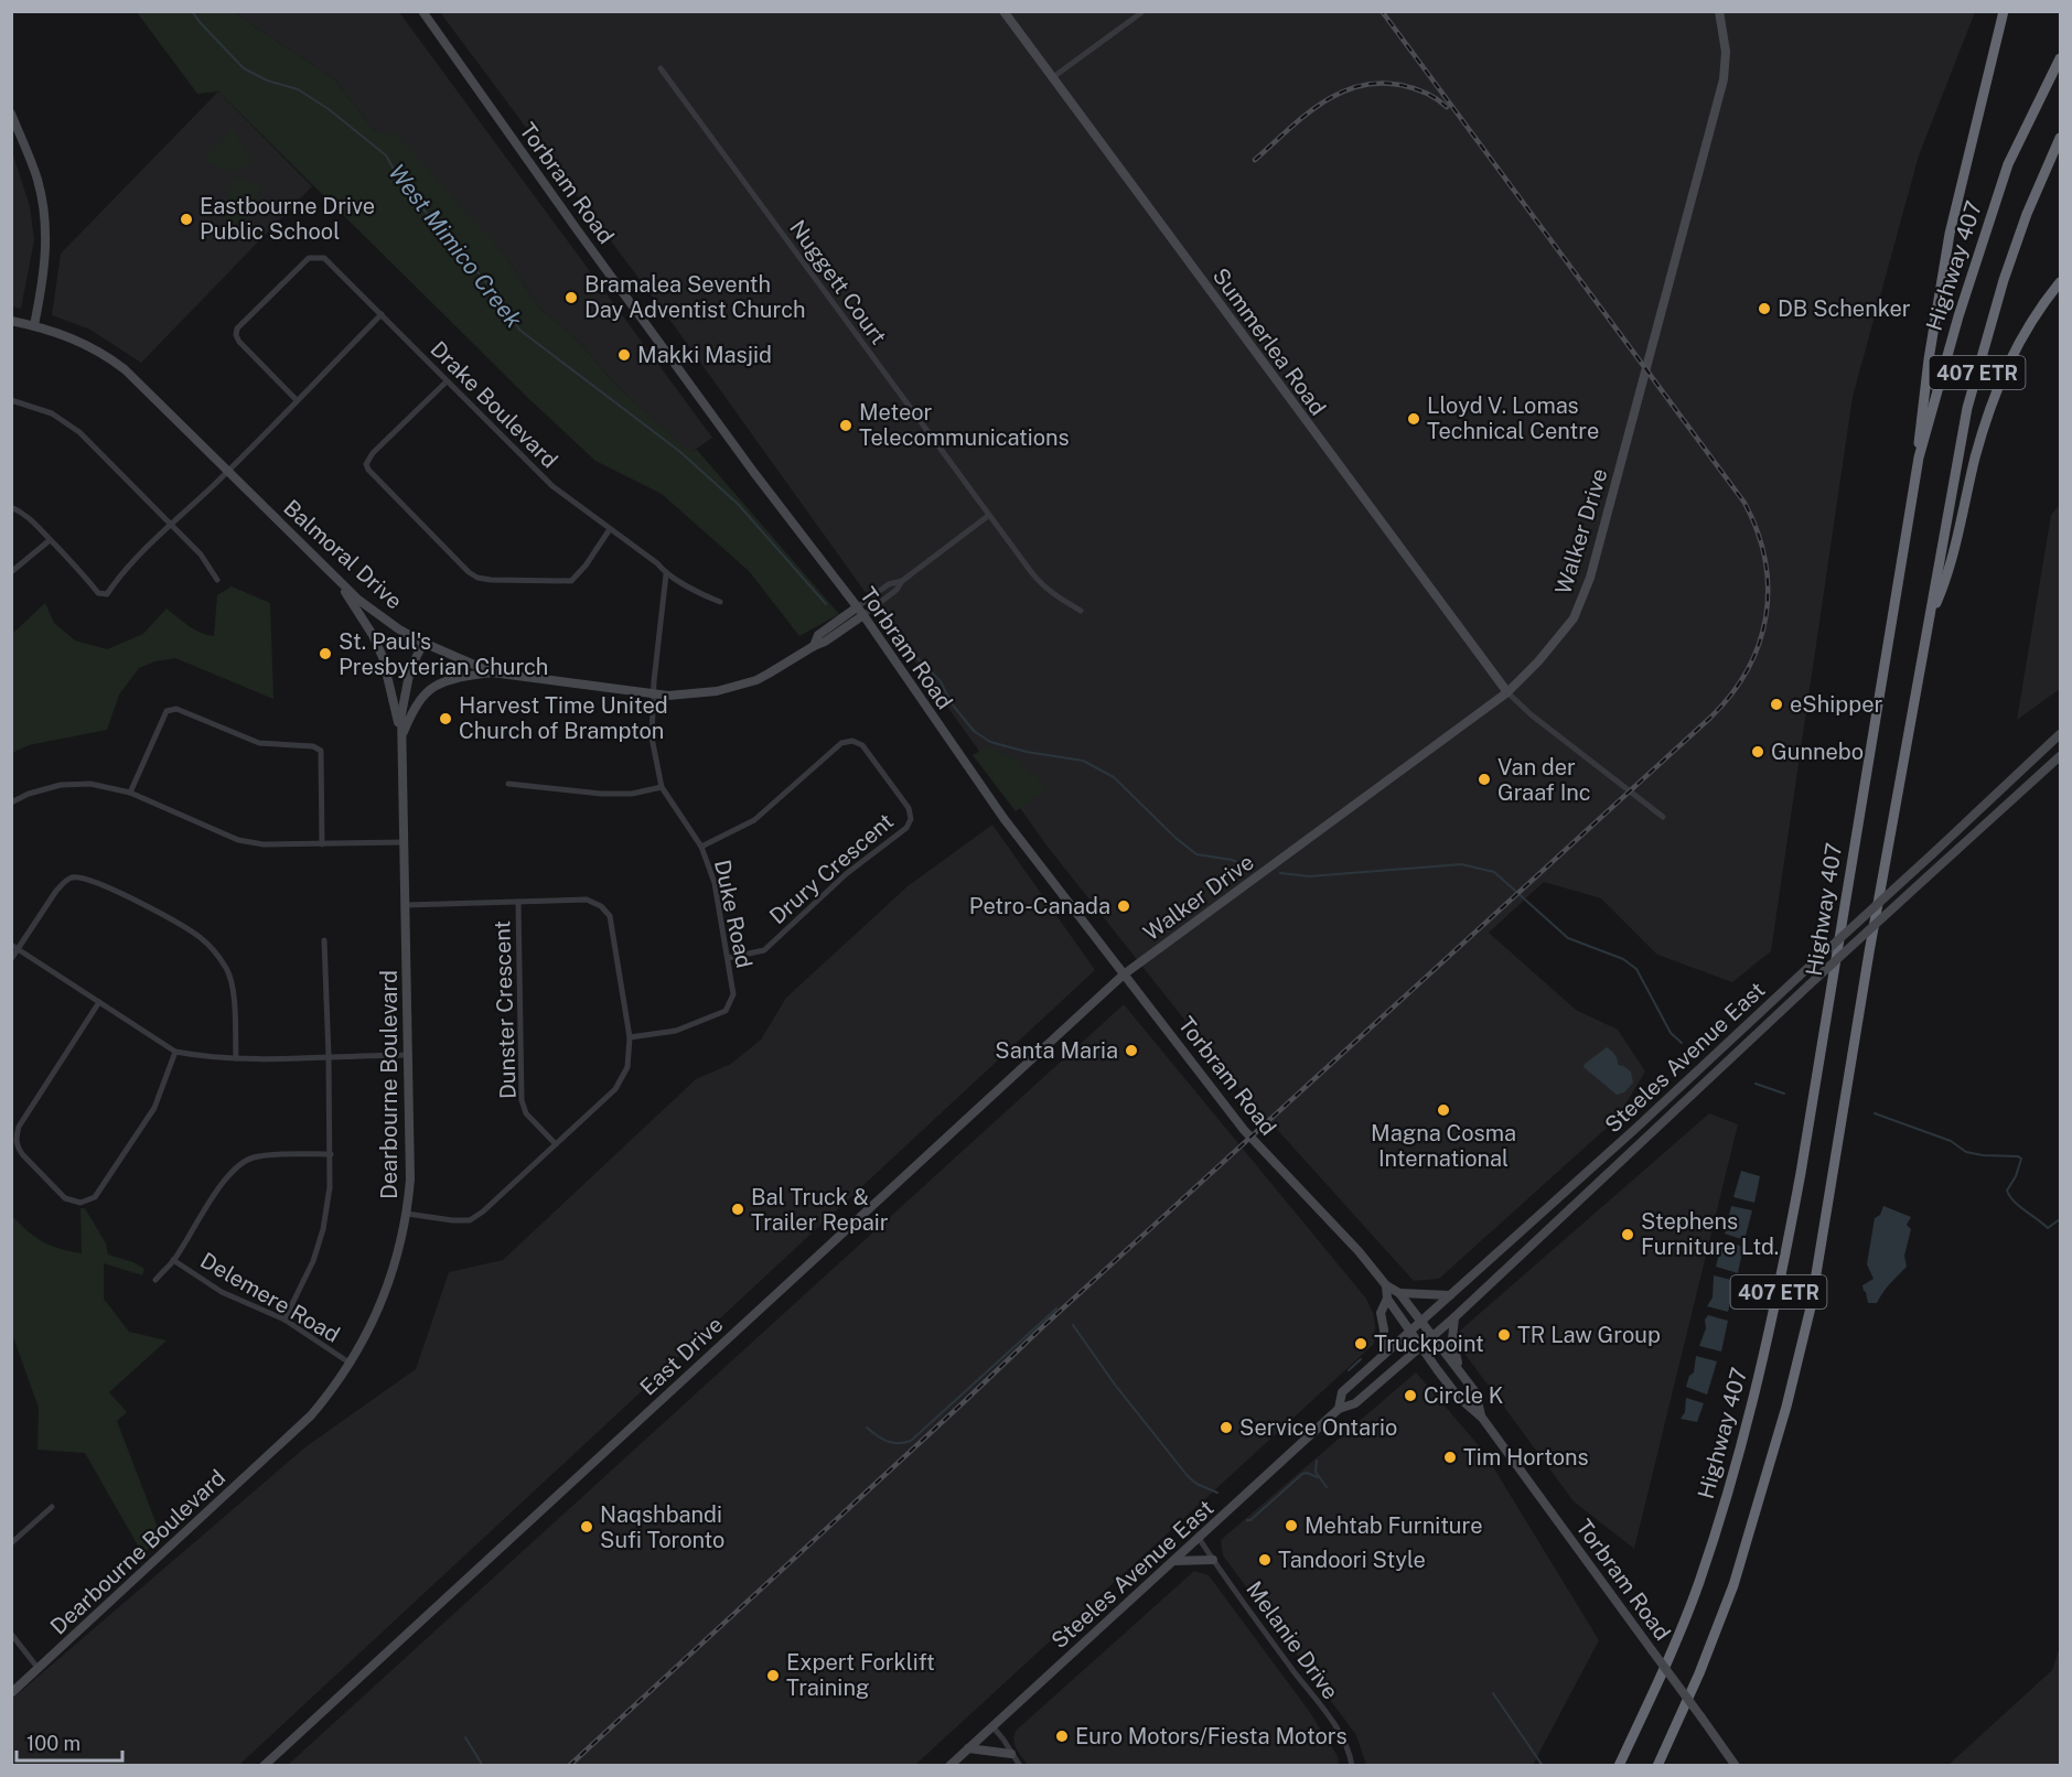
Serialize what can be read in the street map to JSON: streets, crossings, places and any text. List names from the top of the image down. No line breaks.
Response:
{"streets":{"highway":["Highway 407","407 ETR"],"street":["Torbram Road","Nuggett Court","Summerlea Road","Drake Boulevard","Walker Drive","Balmoral Drive","Drury Crescent","Duke Road","Dunster Crescent","Steeles Avenue East","Dearbourne Boulevard","Delemere Road","East Drive","Melanie Drive"]},"crossings":[["Torbram Road","Walker Drive"],["Torbram Road","Balmoral Drive"],["Torbram Road","Steeles Avenue East"],["Torbram Road","East Drive"],["Summerlea Road","Walker Drive"],["Walker Drive","East Drive"],["Balmoral Drive","Duke Road"],["Balmoral Drive","Dearbourne Boulevard"],["Drury Crescent","Duke Road"],["Steeles Avenue East","Melanie Drive"],["Dearbourne Boulevard","Delemere Road"]],"water":["West Mimico Creek"],"places":["Eastbourne Drive Public School","Bramalea Seventh Day Adventist Church","DB Schenker","Makki Masjid","Lloyd V. Lomas Technical Centre","Meteor Telecommunications","St. Paul's Presbyterian Church","eShipper","Harvest Time United Church of Brampton","Gunnebo","Van der Graaf Inc","Petro-Canada","Santa Maria","Magna Cosma International","Bal Truck & Trailer Repair","Stephens Furniture Ltd.","TR Law Group","Truckpoint","Circle K","Service Ontario","Tim Hortons","Mehtab Furniture","Naqshbandi Sufi Toronto","Tandoori Style","Expert Forklift Training","Euro Motors/Fiesta Motors"],"scale_bar":"100 m"}
